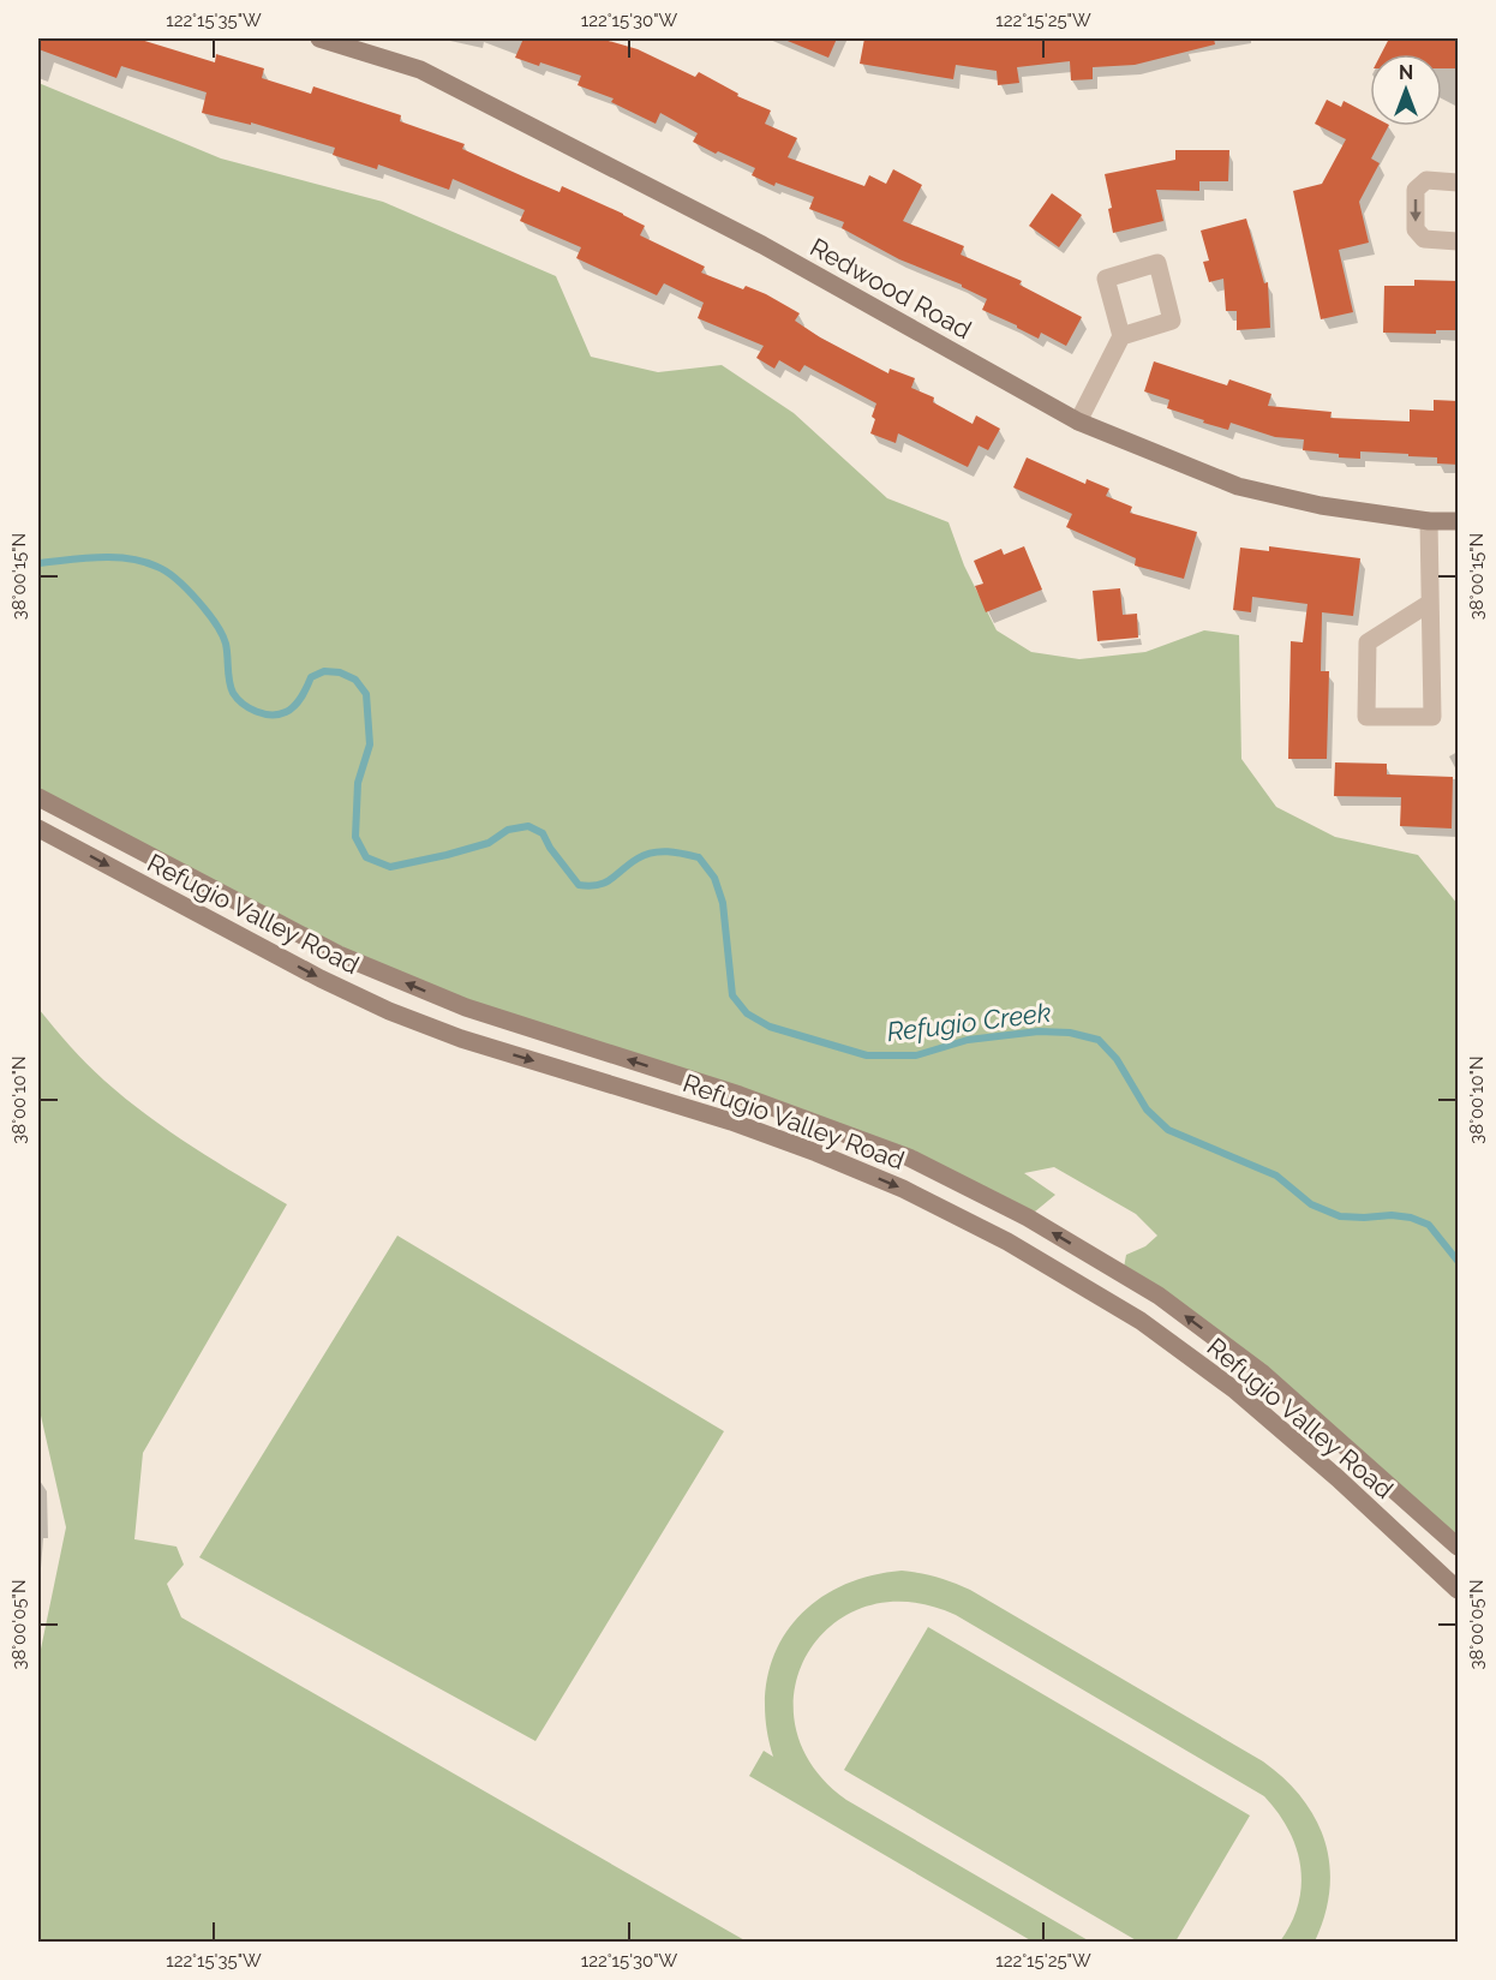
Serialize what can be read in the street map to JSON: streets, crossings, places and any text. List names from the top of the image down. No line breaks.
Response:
{"streets":{"street":["Redwood Road","Refugio Valley Road"]},"water":["Refugio Creek"],"north":"top","coordinates":["122°15'35\"W","122°15'30\"W","122°15'25\"W","38°00'15\"N","38°00'10\"N","38°00'05\"N"]}
